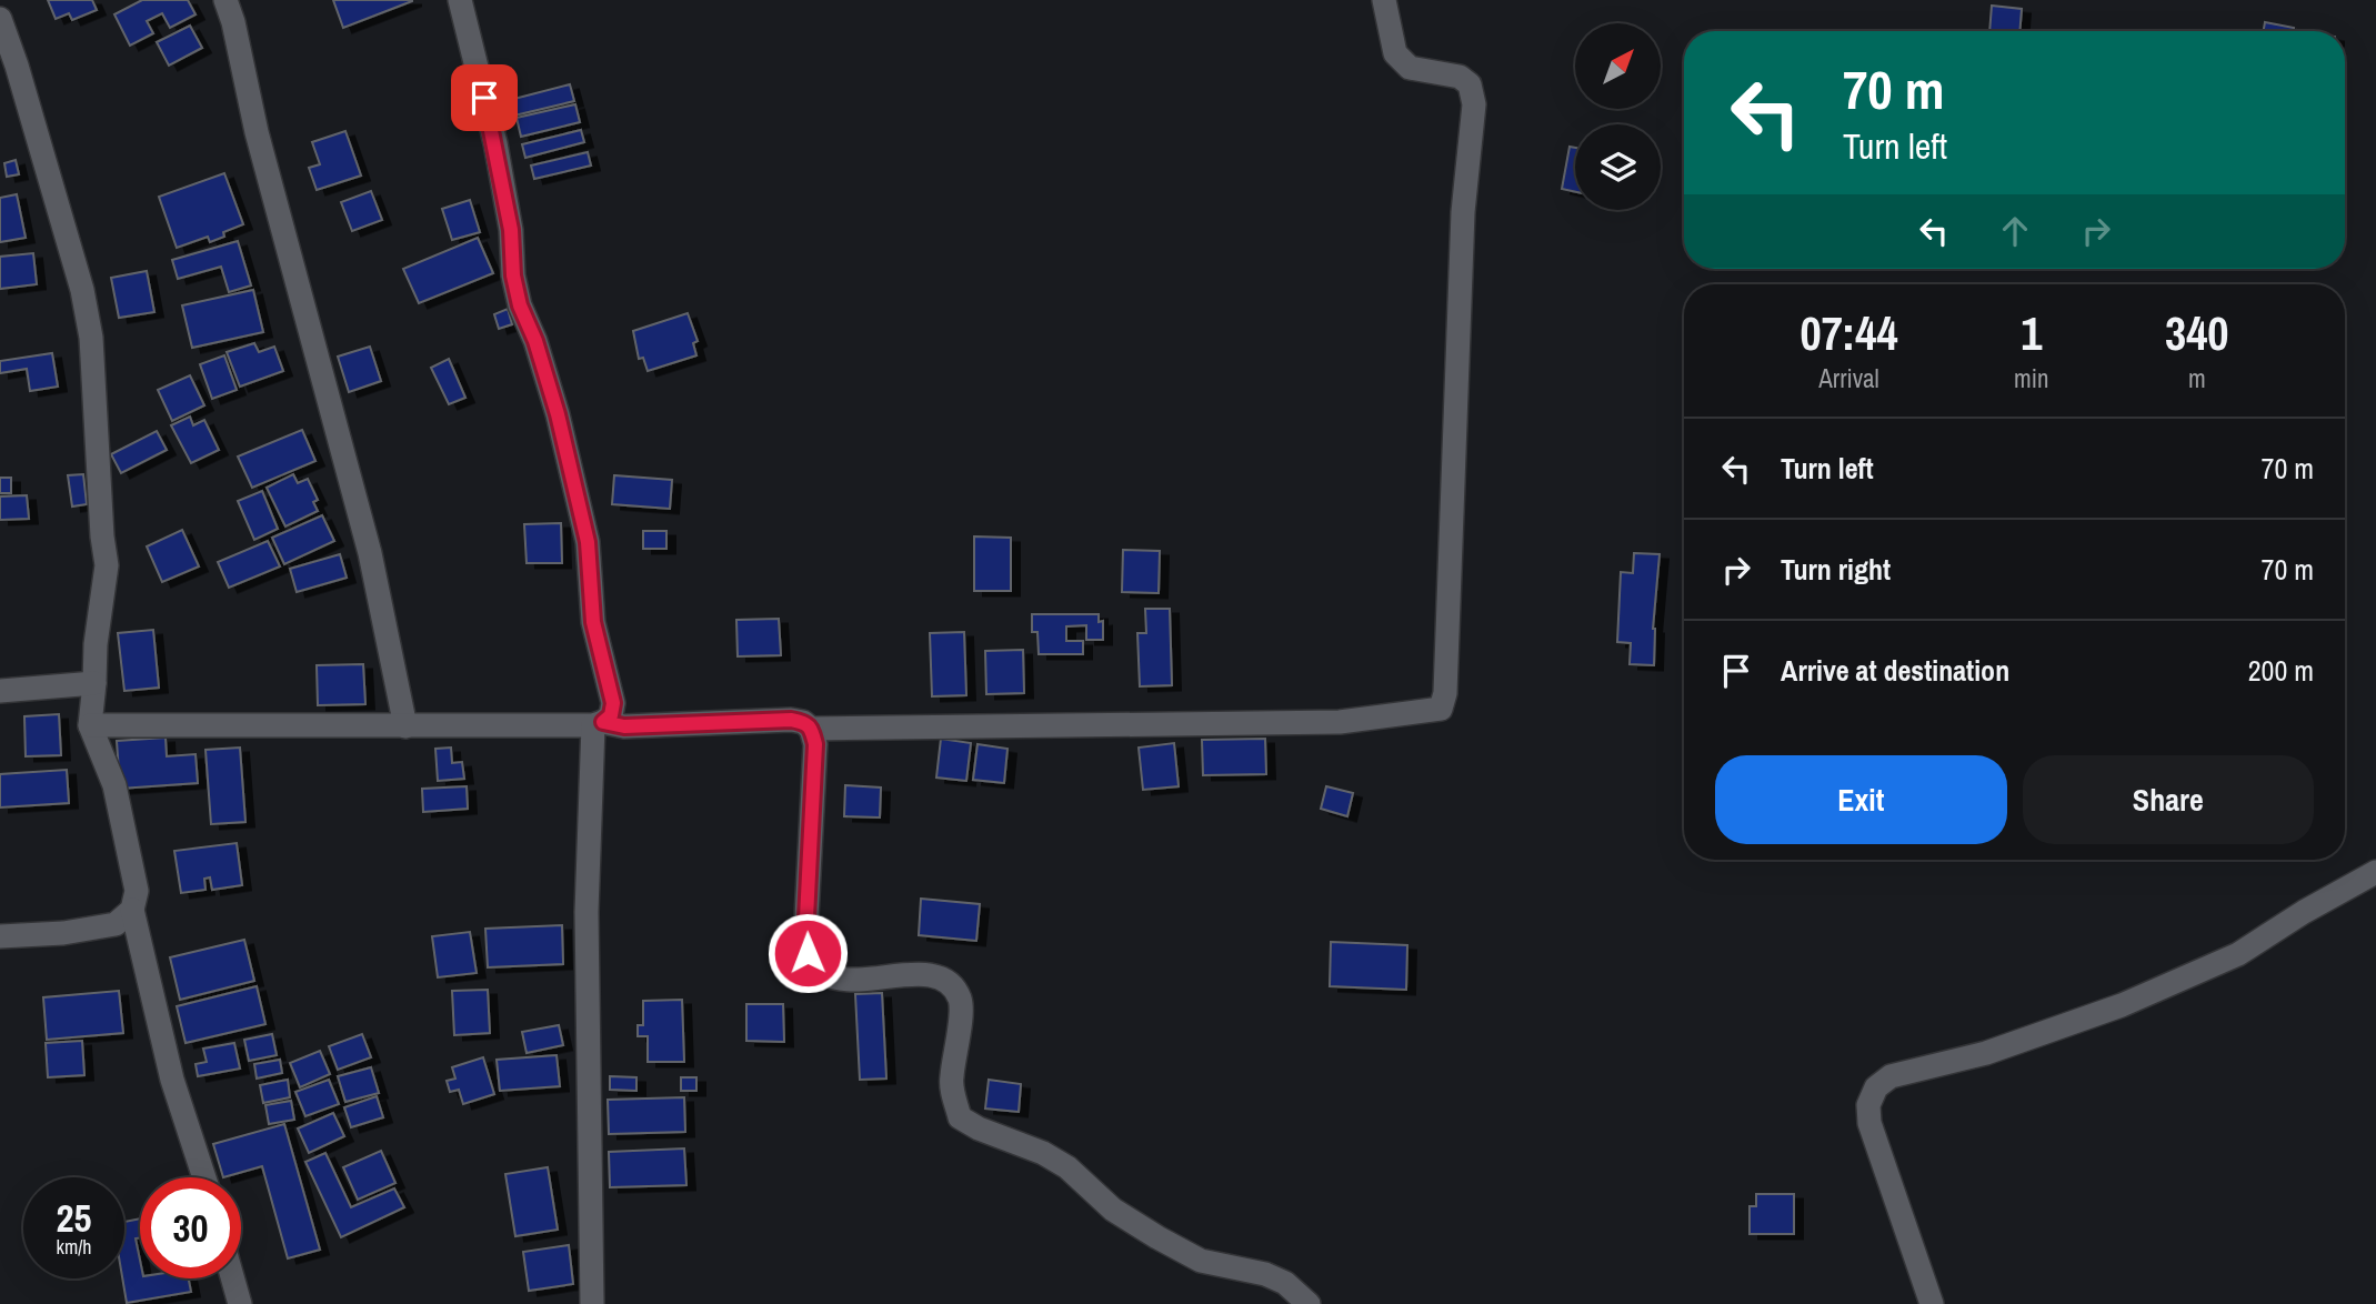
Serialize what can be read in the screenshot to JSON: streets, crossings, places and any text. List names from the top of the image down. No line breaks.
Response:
{"north":"top right","page":{"turn":["70 m","Turn left"],"eta":["07:44","Arrival","1","min","340","m"],"list":[{"name":"Turn left","value":"70 m"},{"name":"Turn right","value":"70 m"},{"name":"Arrive at destination","value":"200 m"}],"buttons":["Exit","Share"],"speed":"25 km/h","limit":"30"}}
